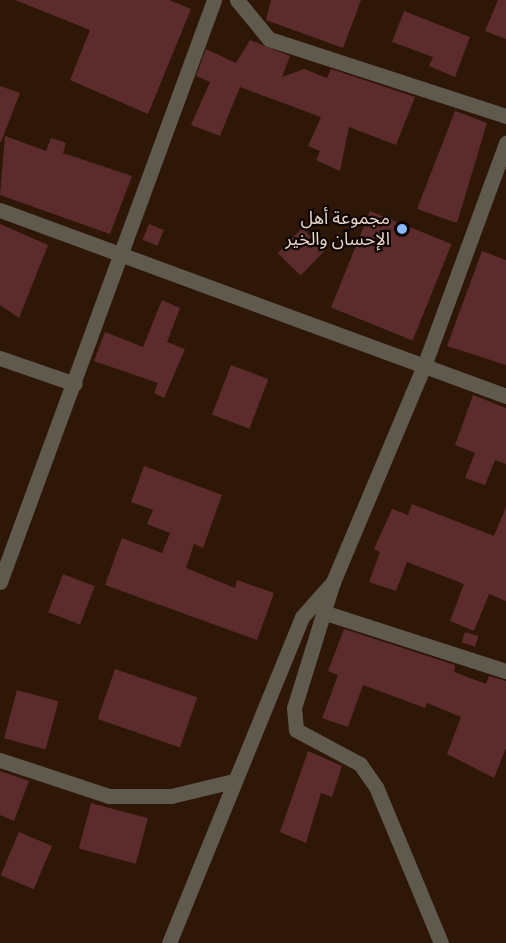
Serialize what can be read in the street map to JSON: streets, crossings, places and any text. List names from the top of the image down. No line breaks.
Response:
{"places":["مجموعة أهل الإحسان والخير"]}
